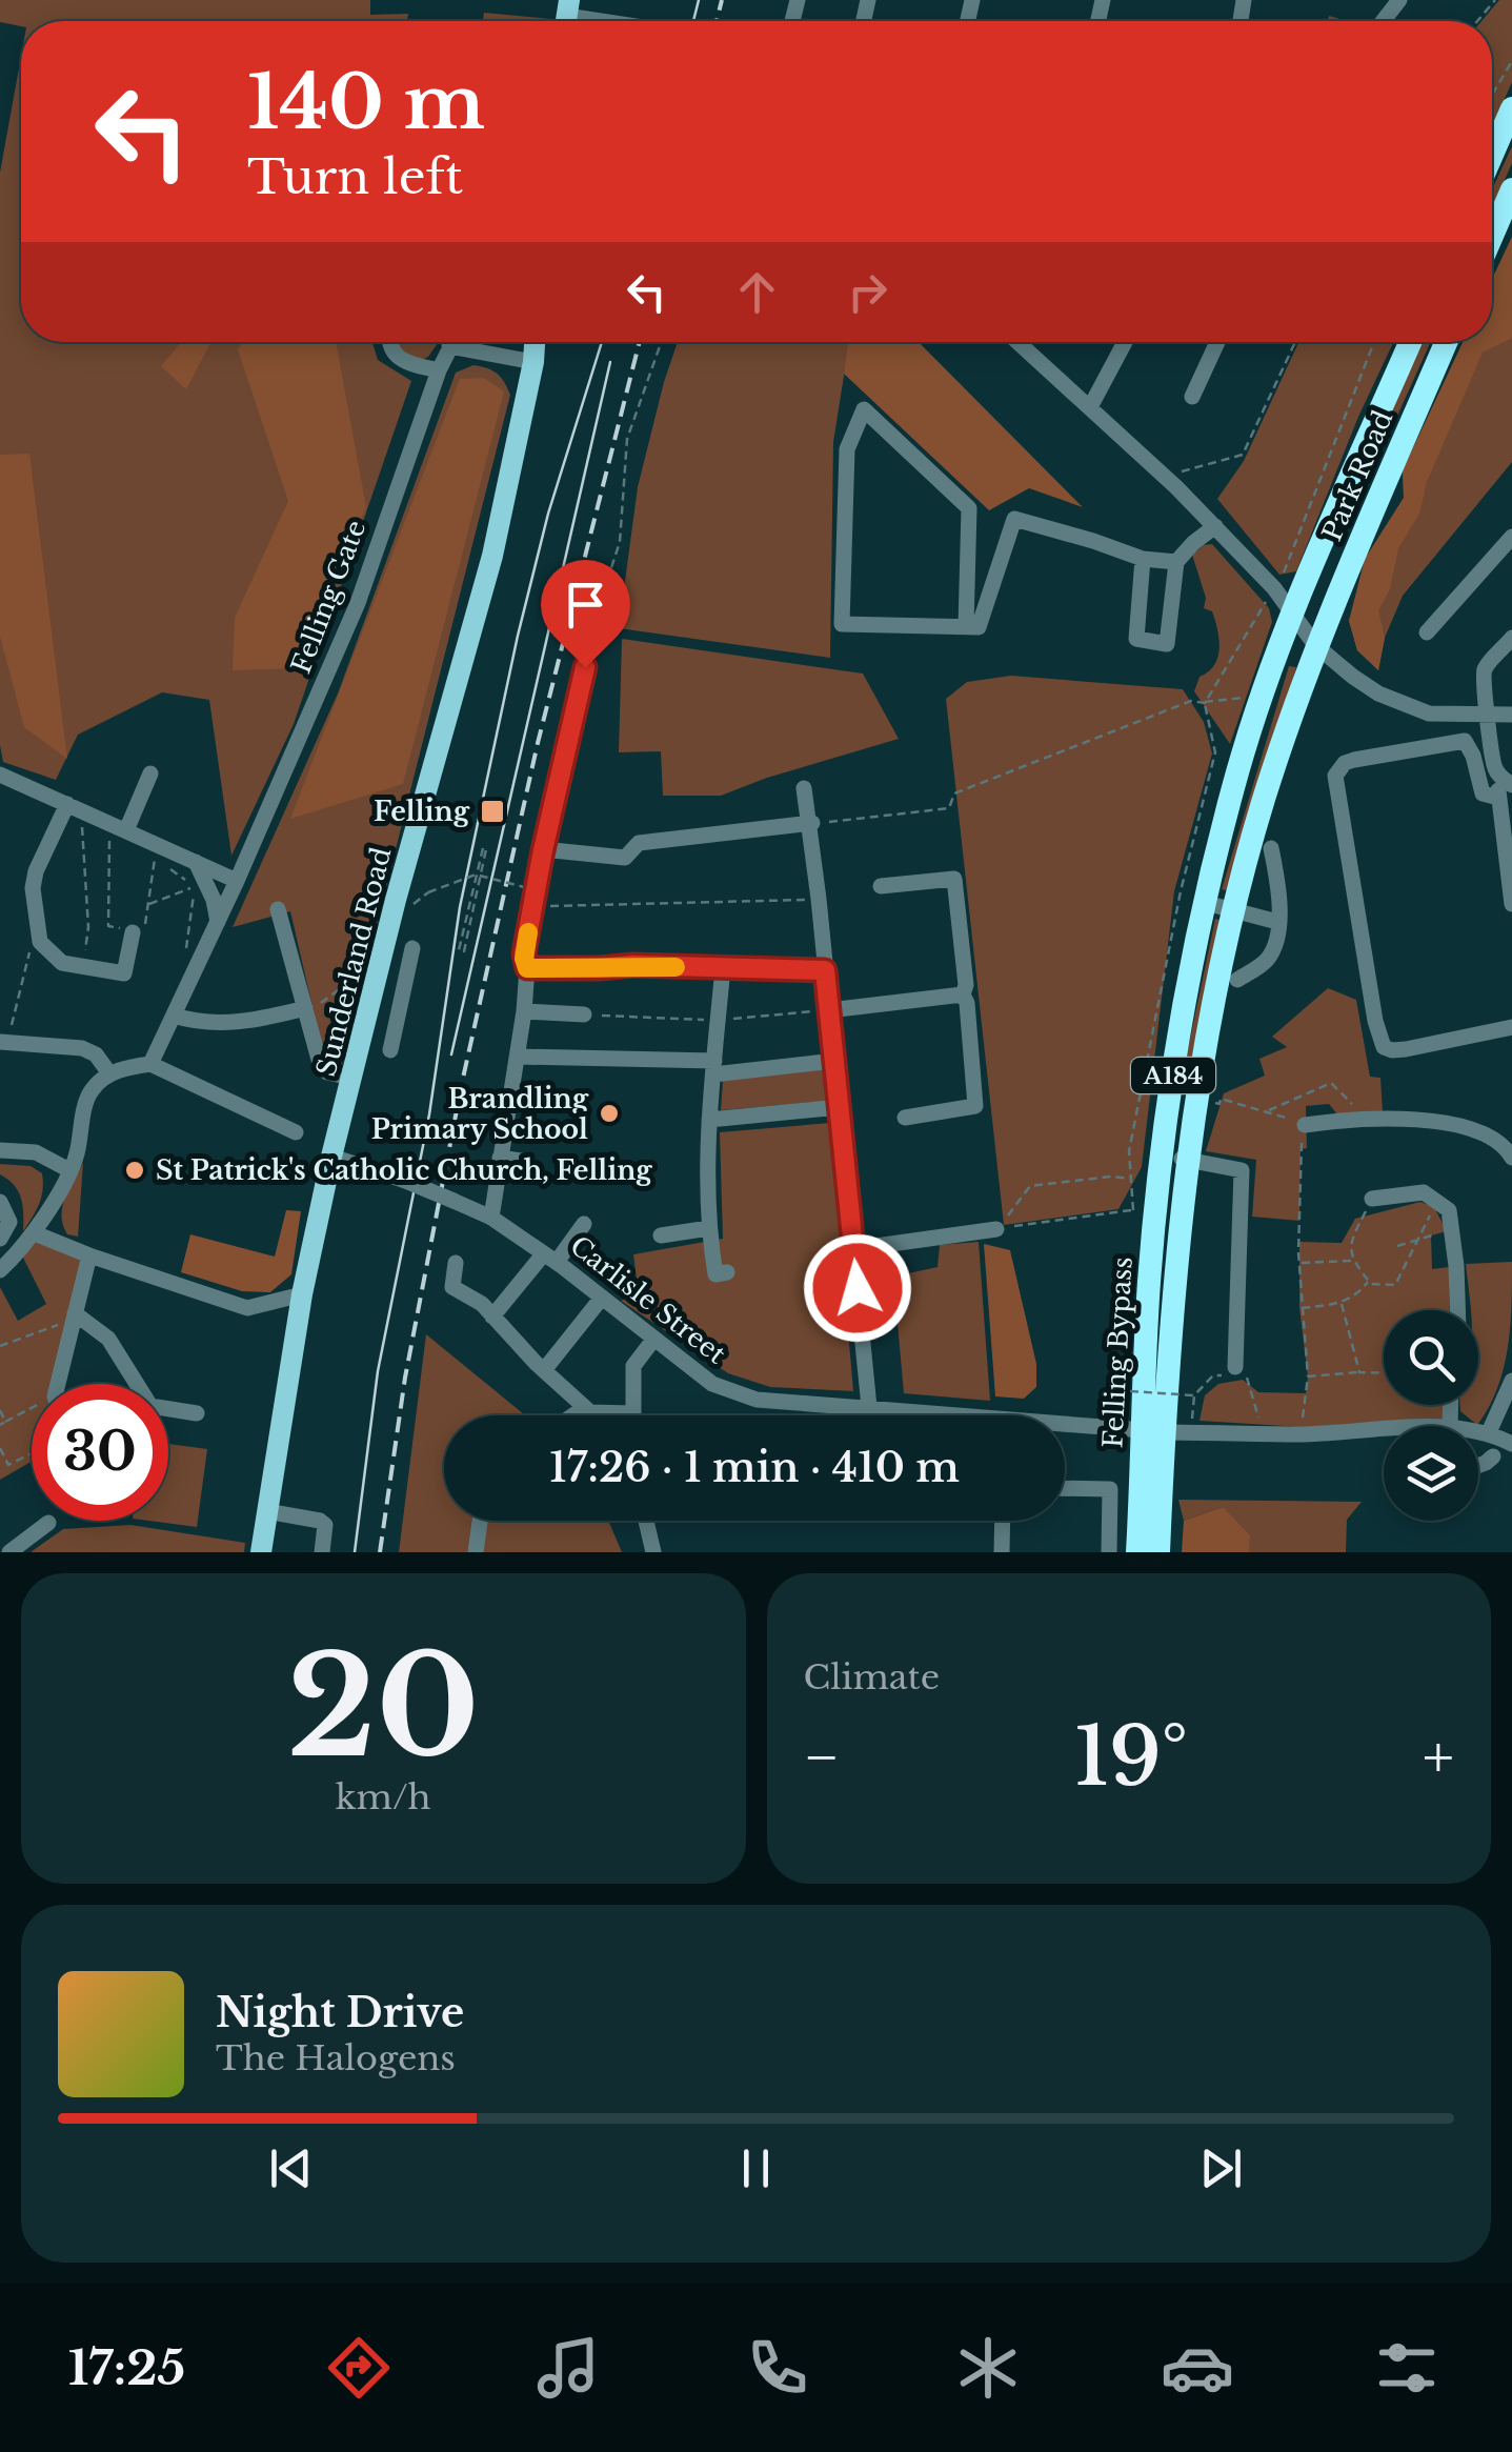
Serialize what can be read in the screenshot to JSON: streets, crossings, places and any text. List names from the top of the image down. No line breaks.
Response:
{"streets":{"highway":["Park Road","A184","Felling Bypass"],"main road":["Sunderland Road"],"street":["Felling Gate","Carlisle Street"]},"crossings":[["Park Road","Felling Bypass"],["Sunderland Road","Carlisle Street"],["Carlisle Street","Felling Bypass"]],"places":{"transit":["Felling"],"other":["Brandling Primary School","St Patrick's Catholic Church, Felling"]},"page":{"turn":["140 m","Turn left"],"limit":"30","trip":"17:26 · 1 min · 410 m","tile":[["20","km/h"],"Climate"],"heat":["−","19°","+"],"song":["Night Drive","The Halogens"],"tabs":"17:25"}}
